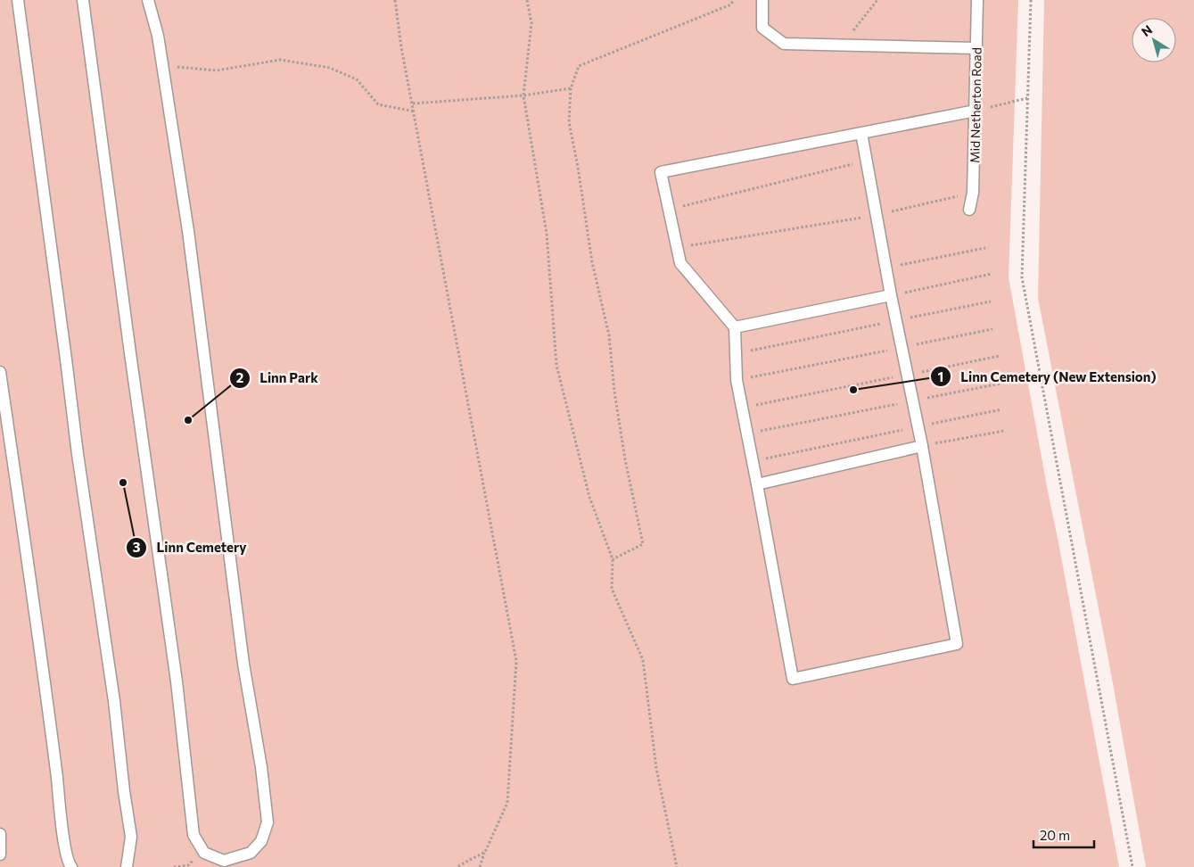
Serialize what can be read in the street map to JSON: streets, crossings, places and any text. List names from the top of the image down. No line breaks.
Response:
{"streets":{"lane":["Mid Netherton Road"]},"places":["Linn Cemetery (New Extension)","Linn Park","Linn Cemetery"],"scale_bar":"20 m","north":"top left"}
